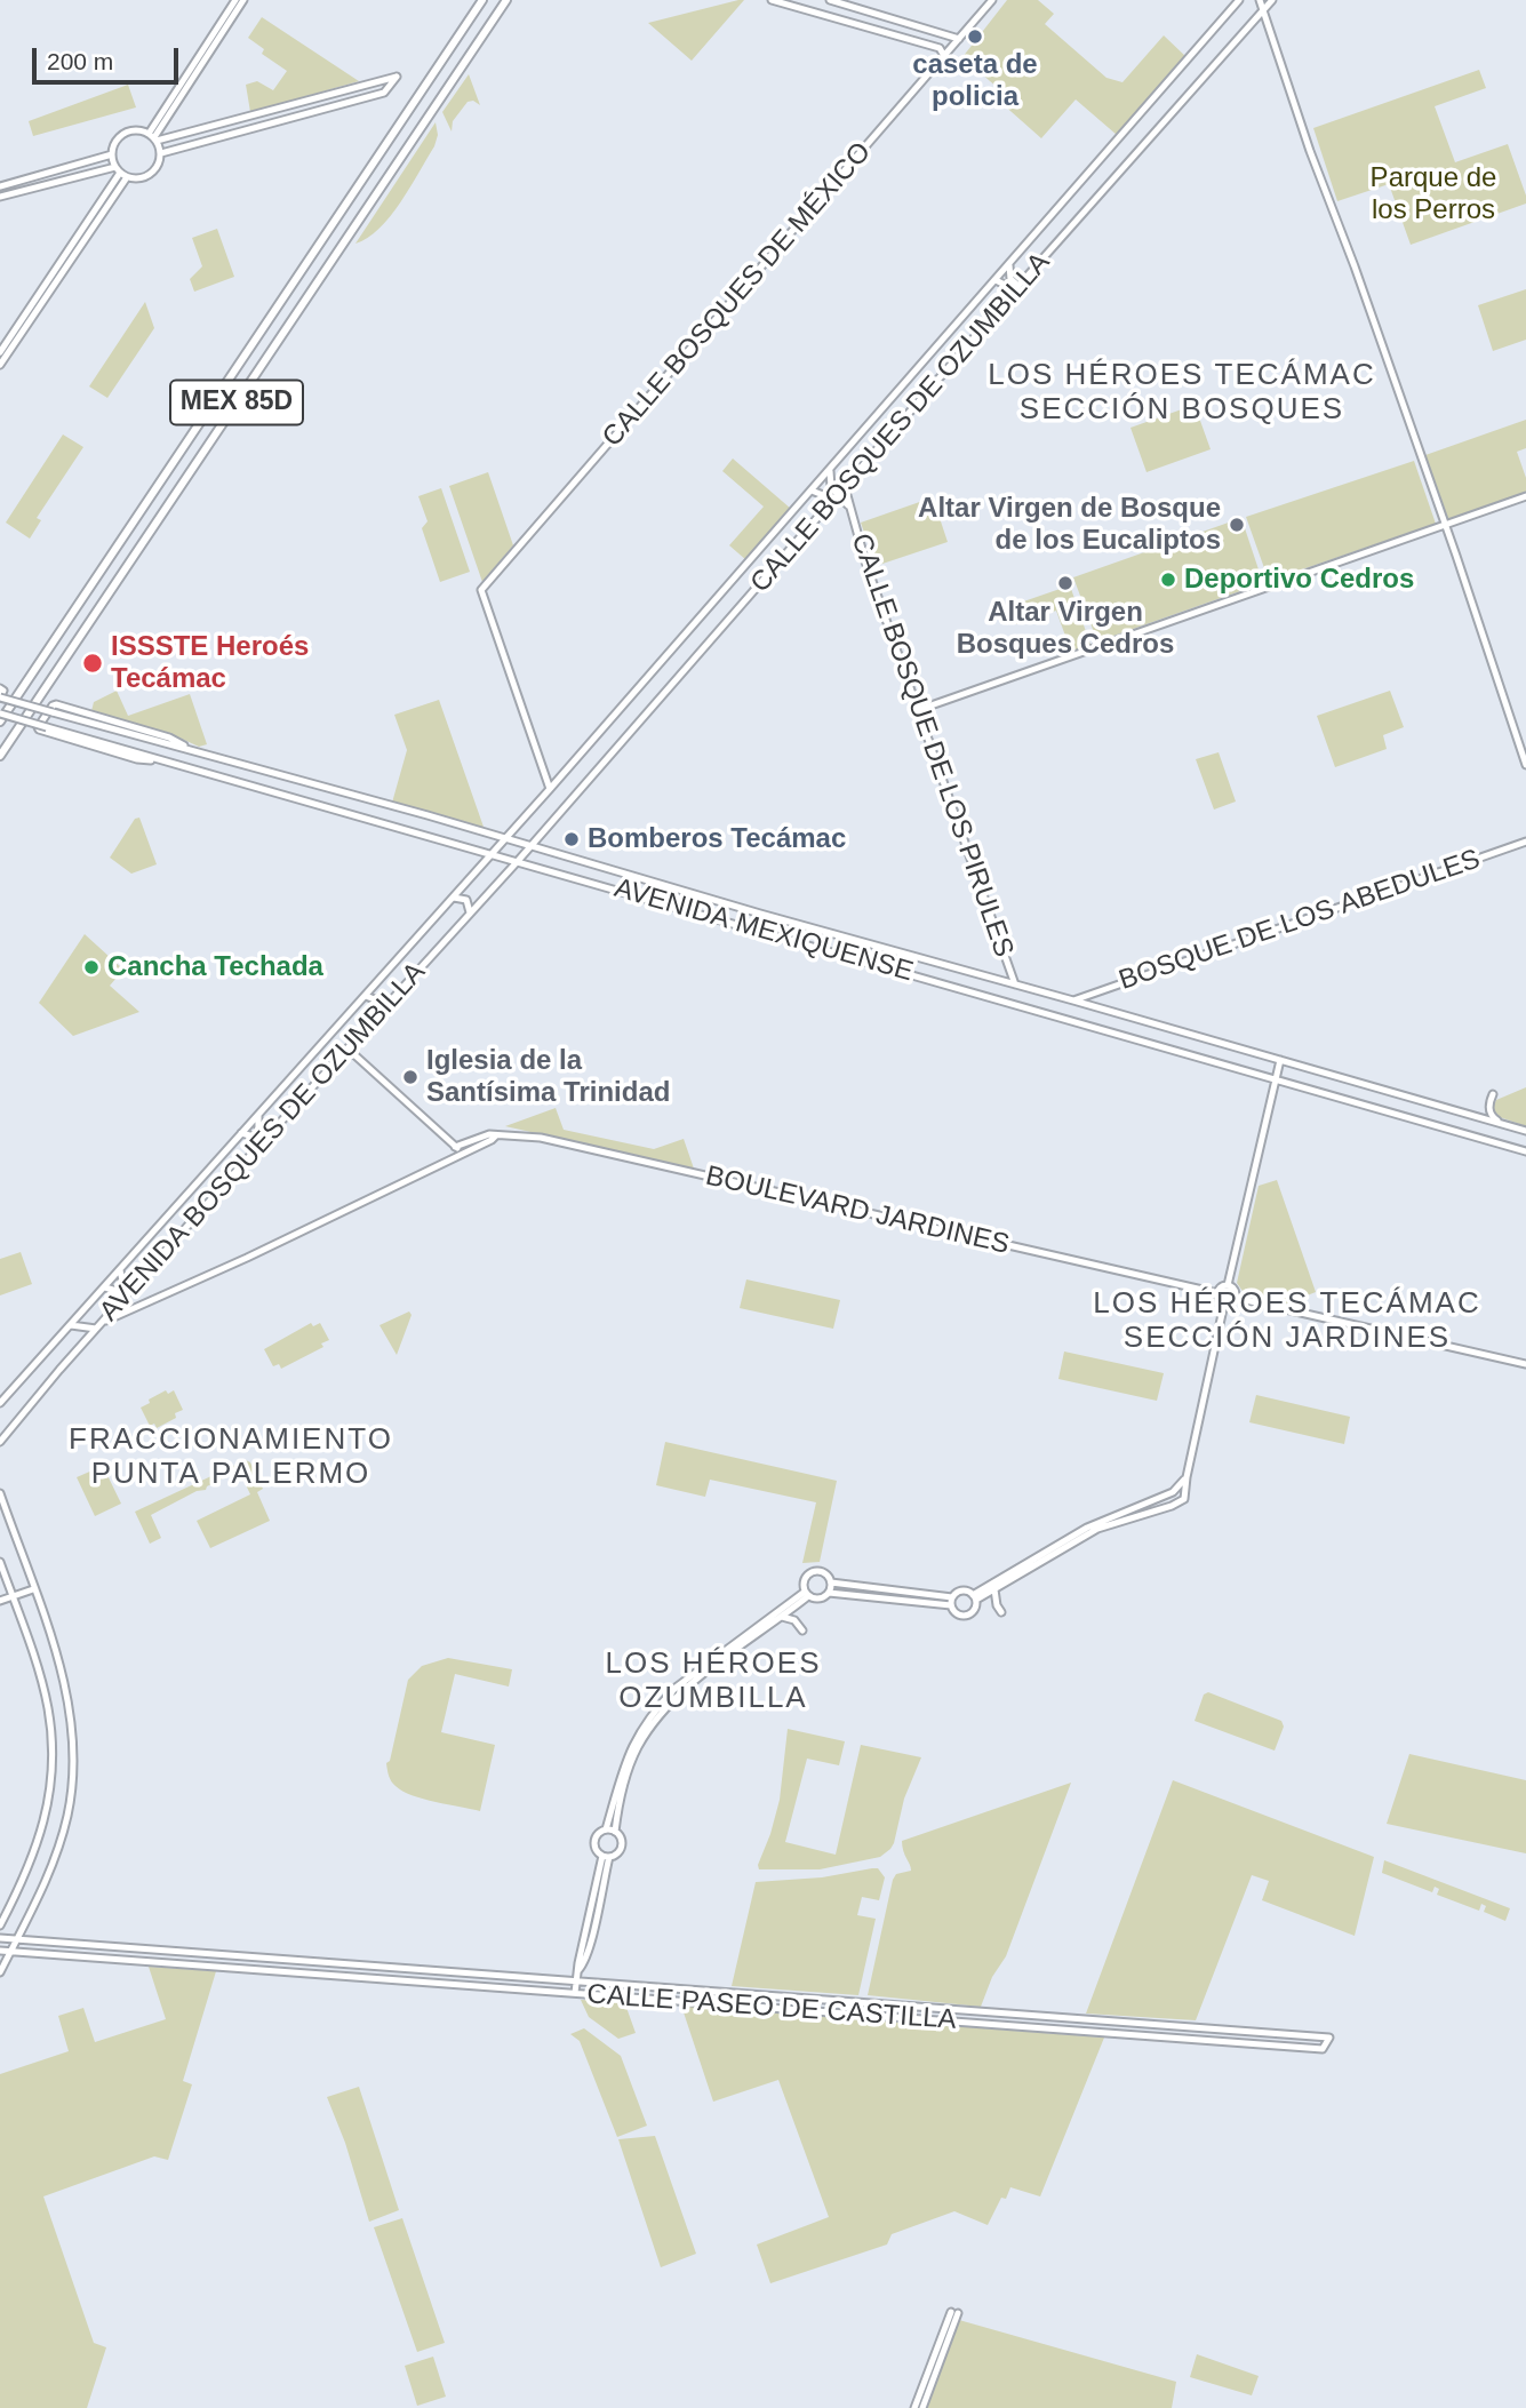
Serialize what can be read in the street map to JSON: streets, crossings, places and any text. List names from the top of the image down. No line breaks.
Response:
{"streets":{"highway":["MEX 85D"],"street":["CALLE BOSQUES DE MÉXICO","CALLE BOSQUES DE OZUMBILLA","CALLE BOSQUE DE LOS PIRULES","BOSQUE DE LOS ABEDULES","AVENIDA MEXIQUENSE","AVENIDA BOSQUES DE OZUMBILLA","BOULEVARD JARDINES","CALLE PASEO DE CASTILLA"]},"crossings":[["CALLE BOSQUES DE MÉXICO","CALLE BOSQUES DE OZUMBILLA"],["CALLE BOSQUES DE OZUMBILLA","CALLE BOSQUE DE LOS PIRULES"],["CALLE BOSQUES DE OZUMBILLA","AVENIDA MEXIQUENSE"],["CALLE BOSQUES DE OZUMBILLA","AVENIDA BOSQUES DE OZUMBILLA"],["CALLE BOSQUE DE LOS PIRULES","AVENIDA MEXIQUENSE"],["BOSQUE DE LOS ABEDULES","AVENIDA MEXIQUENSE"],["AVENIDA MEXIQUENSE","AVENIDA BOSQUES DE OZUMBILLA"]],"districts":["LOS HÉROES TECÁMAC SECCIÓN BOSQUES","LOS HÉROES TECÁMAC SECCIÓN JARDINES","FRACCIONAMIENTO PUNTA PALERMO","LOS HÉROES OZUMBILLA"],"parks":["Parque de los Perros"],"places":["caseta de policia","Altar Virgen de Bosque de los Eucaliptos","Deportivo Cedros","Altar Virgen Bosques Cedros","ISSSTE Heroés Tecámac","Bomberos Tecámac","Cancha Techada","Iglesia de la Santísima Trinidad"],"scale_bar":"200 m"}
